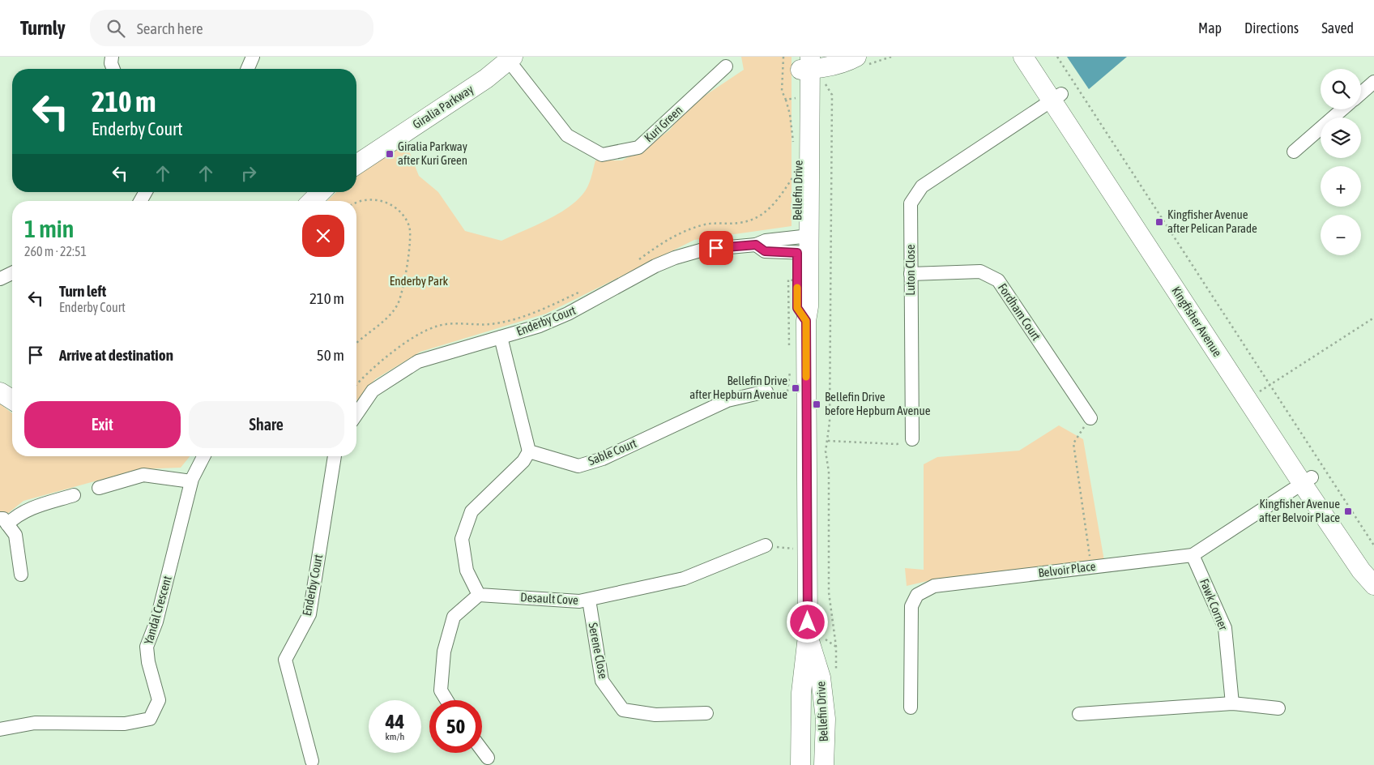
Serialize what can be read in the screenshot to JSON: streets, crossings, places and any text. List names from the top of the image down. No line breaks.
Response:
{"streets":{"street":["Giralia Parkway","Kuri Green","Bellefin Drive","Luton Close","Fordham Court","Enderby Court","Kingfisher Avenue","Sable Court","Belvoir Place","Desault Cove","Fawk Corner","Yandal Crescent","Serene Close"]},"crossings":[["Giralia Parkway","Kuri Green"],["Bellefin Drive","Enderby Court"],["Luton Close","Fordham Court"],["Luton Close","Kingfisher Avenue"],["Kingfisher Avenue","Belvoir Place"],["Belvoir Place","Fawk Corner"],["Desault Cove","Serene Close"]],"parks":["Enderby Park"],"places":{"transit":["Giralia Parkway after Kuri Green","Kingfisher Avenue after Pelican Parade","Bellefin Drive after Hepburn Avenue","Bellefin Drive before Hepburn Avenue","Kingfisher Avenue after Belvoir Place"]},"page":{"header":"Turnly","search":"Search here","nav":["Map","Directions","Saved"],"map_buttons":["+","−"],"turn":["210 m","Enderby Court"],"heading":["1 min","260 m · 22:51"],"list":[{"name":"Turn left","note":"Enderby Court","value":"210 m"},{"name":"Arrive at destination","value":"50 m"}],"buttons":["Exit","Share"],"speed":"44 km/h","limit":"50"}}
